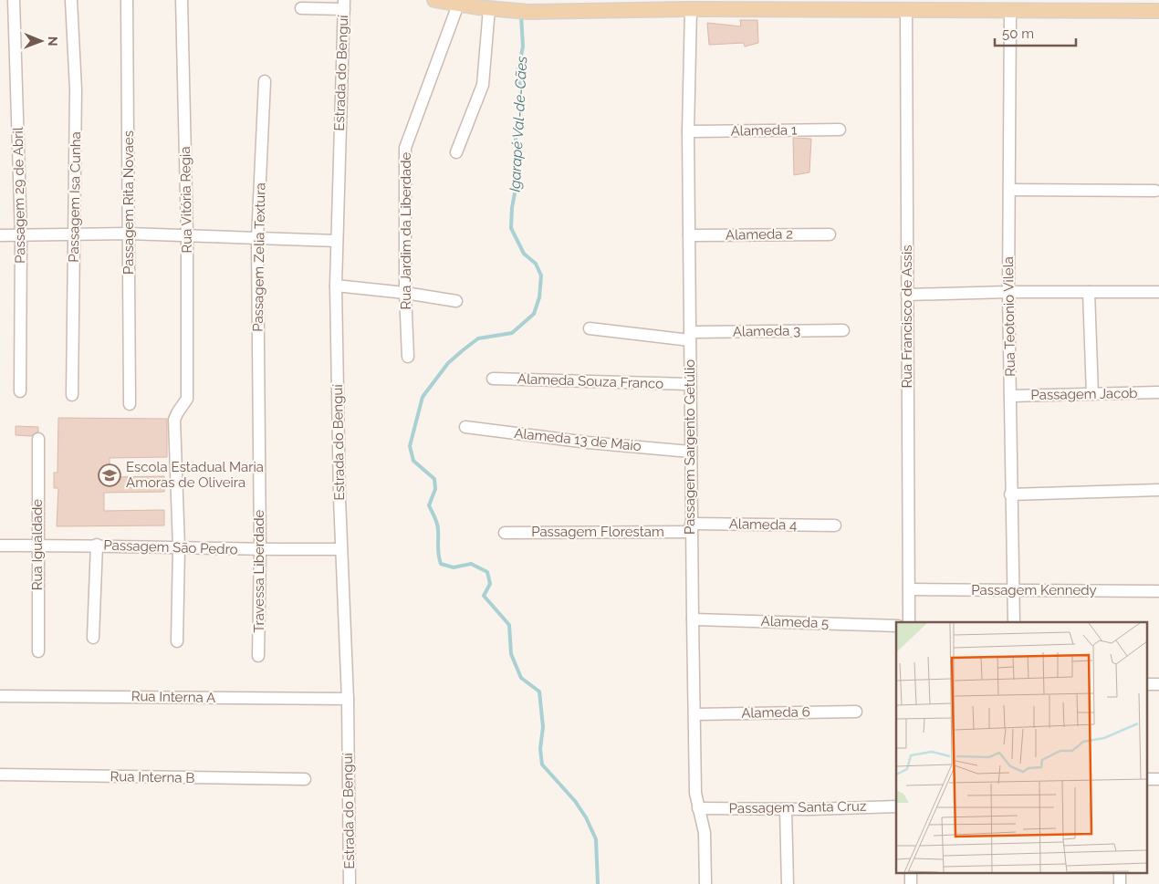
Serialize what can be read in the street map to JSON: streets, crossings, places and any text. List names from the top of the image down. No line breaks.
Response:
{"streets":{"street":["Estrada do Benguí","Alameda 1","Passagem 29 de Abril","Passagem Isa Cunha","Rua Vitória Regia","Passagem Rita Novaes","Rua Jardim da Liberdade","Alameda 2","Passagem Zelia Textura","Rua Francisco de Assis","Rua Teotonio Vilela","Alameda 3","Alameda Souza Franco","Passagem Jacob","Alameda 13 de Maio","Passagem Sargento Getúlio","Alameda 4","Passagem Florestam","Rua Igualdade","Passagem São Pedro","Travessa Liberdade","Passagem Kennedy","Alameda 5","Rua Interna A","Alameda 6","Rua Interna B","Passagem Santa Cruz"]},"crossings":[["Estrada do Benguí","Passagem São Pedro"],["Estrada do Benguí","Rua Interna A"],["Alameda 1","Passagem Sargento Getúlio"],["Rua Vitória Regia","Passagem São Pedro"],["Alameda 2","Passagem Sargento Getúlio"],["Passagem Zelia Textura","Travessa Liberdade"],["Rua Francisco de Assis","Passagem Kennedy"],["Rua Teotonio Vilela","Passagem Jacob"],["Rua Teotonio Vilela","Passagem Kennedy"],["Alameda 3","Passagem Sargento Getúlio"],["Alameda Souza Franco","Passagem Sargento Getúlio"],["Alameda 13 de Maio","Passagem Sargento Getúlio"],["Passagem Sargento Getúlio","Alameda 4"],["Passagem Sargento Getúlio","Passagem Florestam"],["Passagem Sargento Getúlio","Alameda 5"],["Passagem Sargento Getúlio","Alameda 6"],["Passagem Sargento Getúlio","Passagem Santa Cruz"],["Alameda 4","Passagem Florestam"],["Rua Igualdade","Passagem São Pedro"],["Passagem São Pedro","Travessa Liberdade"]],"water":["Igarapé Val-de-Cães"],"places":{"school or university":["Escola Estadual Maria Amoras de Oliveira"]},"scale_bar":"50 m","north":"right"}
